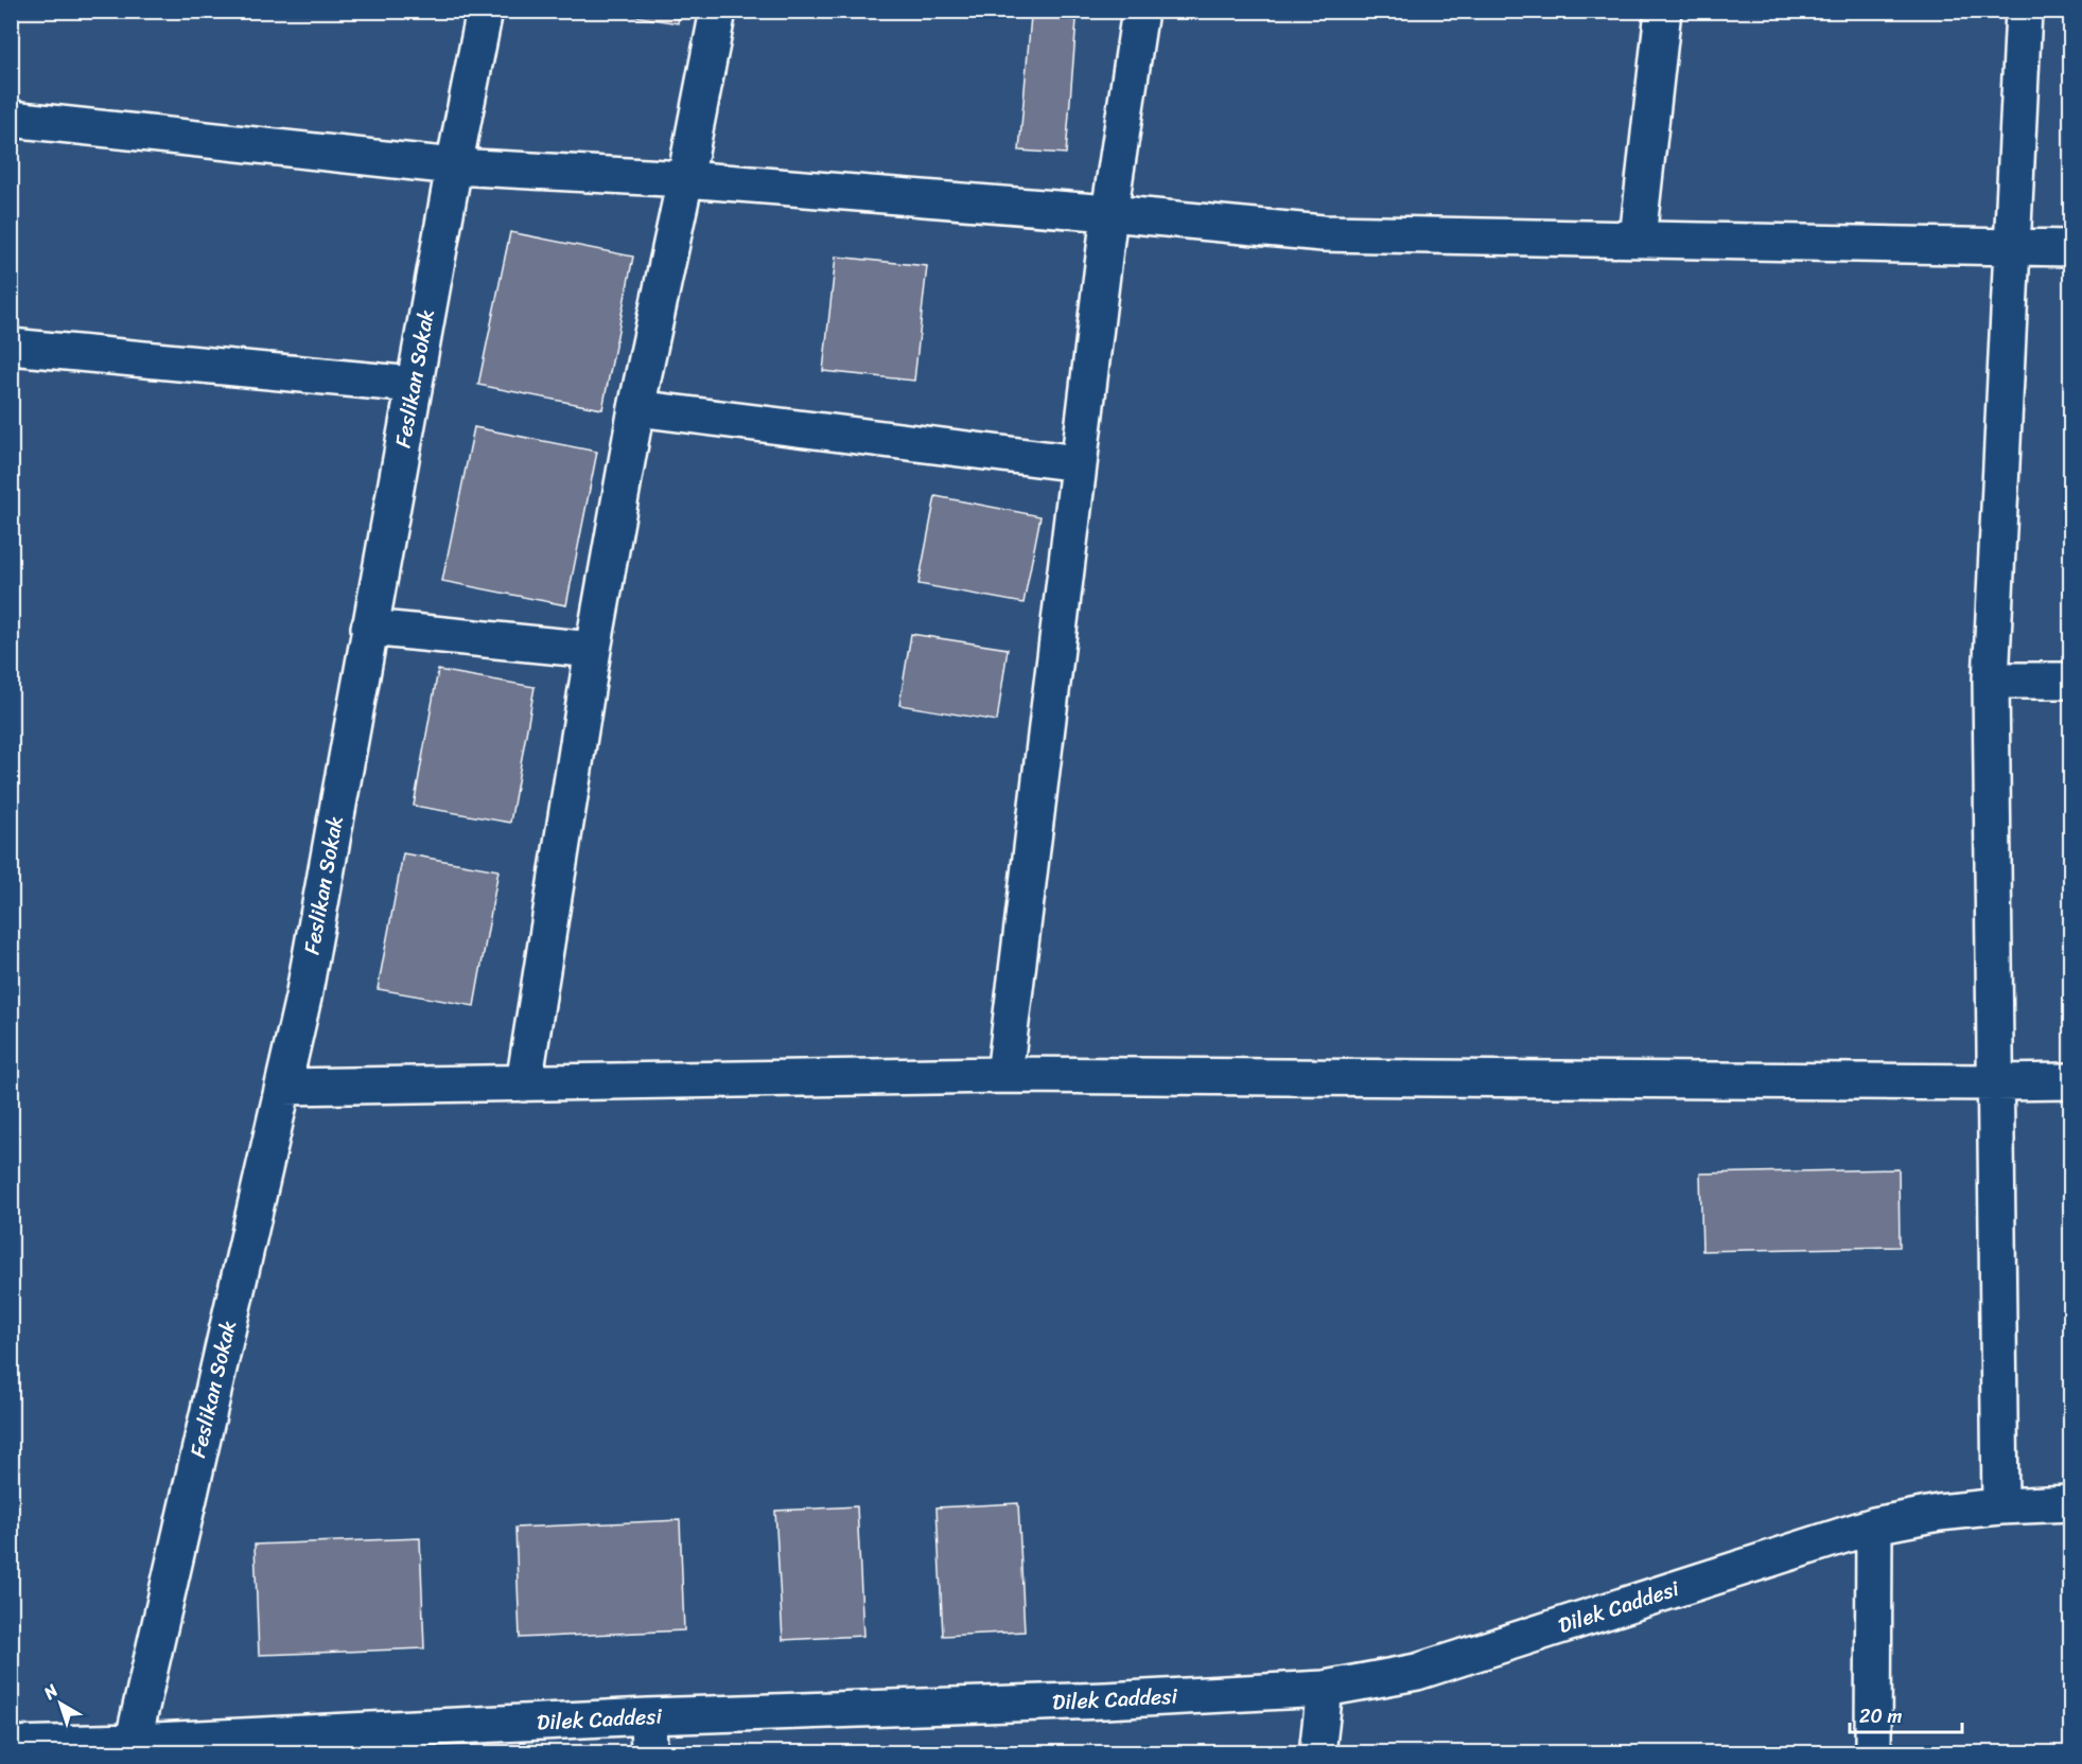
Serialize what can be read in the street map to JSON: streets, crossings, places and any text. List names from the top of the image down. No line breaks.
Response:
{"streets":{"street":["Feslikan Sokak","Dilek Caddesi"]},"crossings":[["Feslikan Sokak","Dilek Caddesi"]],"scale_bar":"20 m","north":"top left"}
